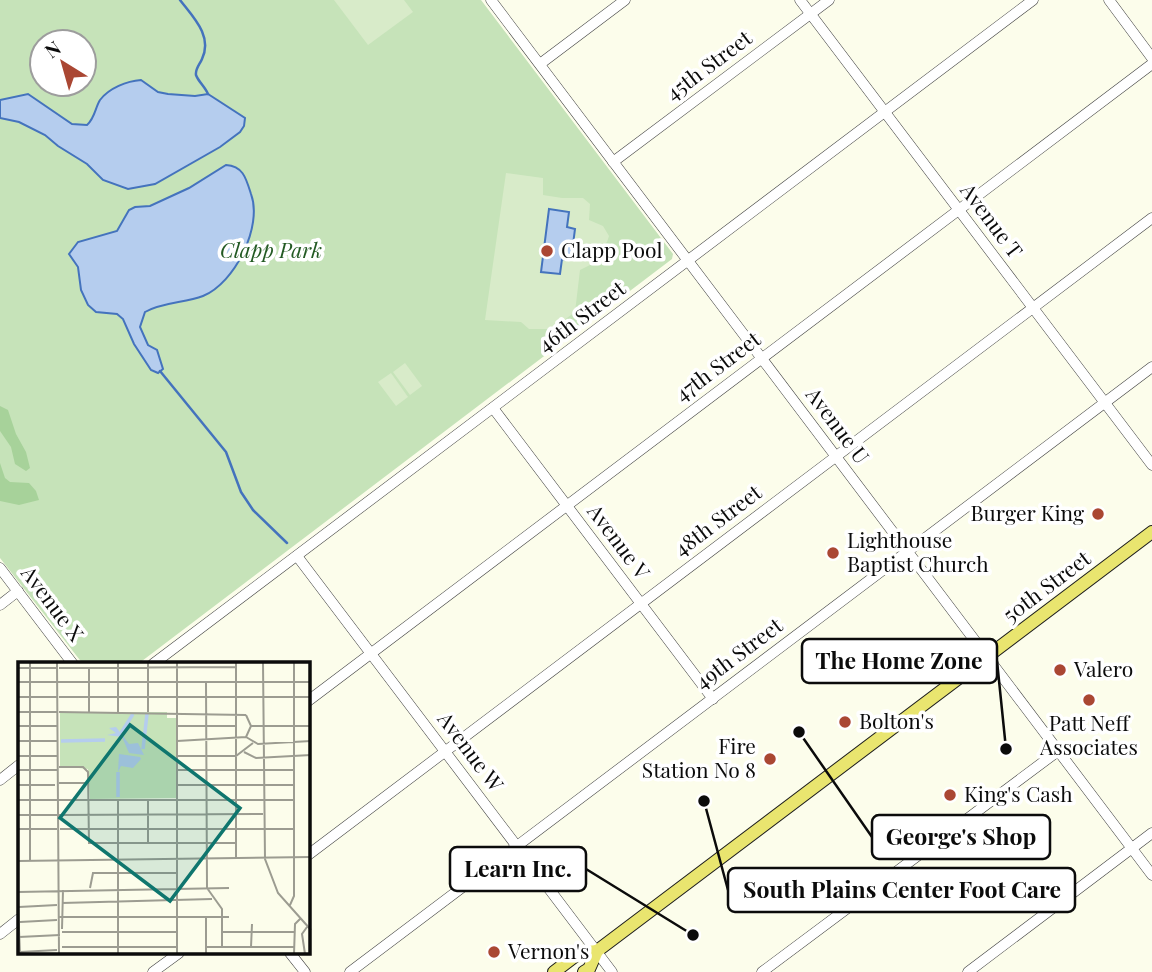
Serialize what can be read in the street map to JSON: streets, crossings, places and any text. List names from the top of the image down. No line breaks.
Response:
{"streets":{"main road":["50th Street"],"street":["45th Street","Avenue T","46th Street","47th Street","Avenue U","48th Street","Avenue V","Avenue X","49th Street","Avenue W"]},"crossings":[["45th Street","Avenue T"],["45th Street","Avenue U"],["Avenue T","46th Street"],["Avenue T","47th Street"],["Avenue T","48th Street"],["Avenue T","49th Street"],["46th Street","Avenue U"],["46th Street","Avenue V"],["46th Street","Avenue W"],["47th Street","Avenue U"],["47th Street","Avenue V"],["47th Street","Avenue W"],["Avenue U","48th Street"],["Avenue U","50th Street"],["Avenue U","49th Street"],["48th Street","Avenue V"],["48th Street","Avenue W"],["Avenue V","49th Street"],["50th Street","Avenue W"],["49th Street","Avenue W"]],"parks":["Clapp Park"],"places":["Clapp Pool","Burger King","Lighthouse Baptist Church","Valero","Patt Neff Associates","Bolton's","George's Shop","The Home Zone","Fire Station No 8","King's Cash","South Plains Center Foot Care","Learn Inc.","Vernon's"],"north":"top left"}
